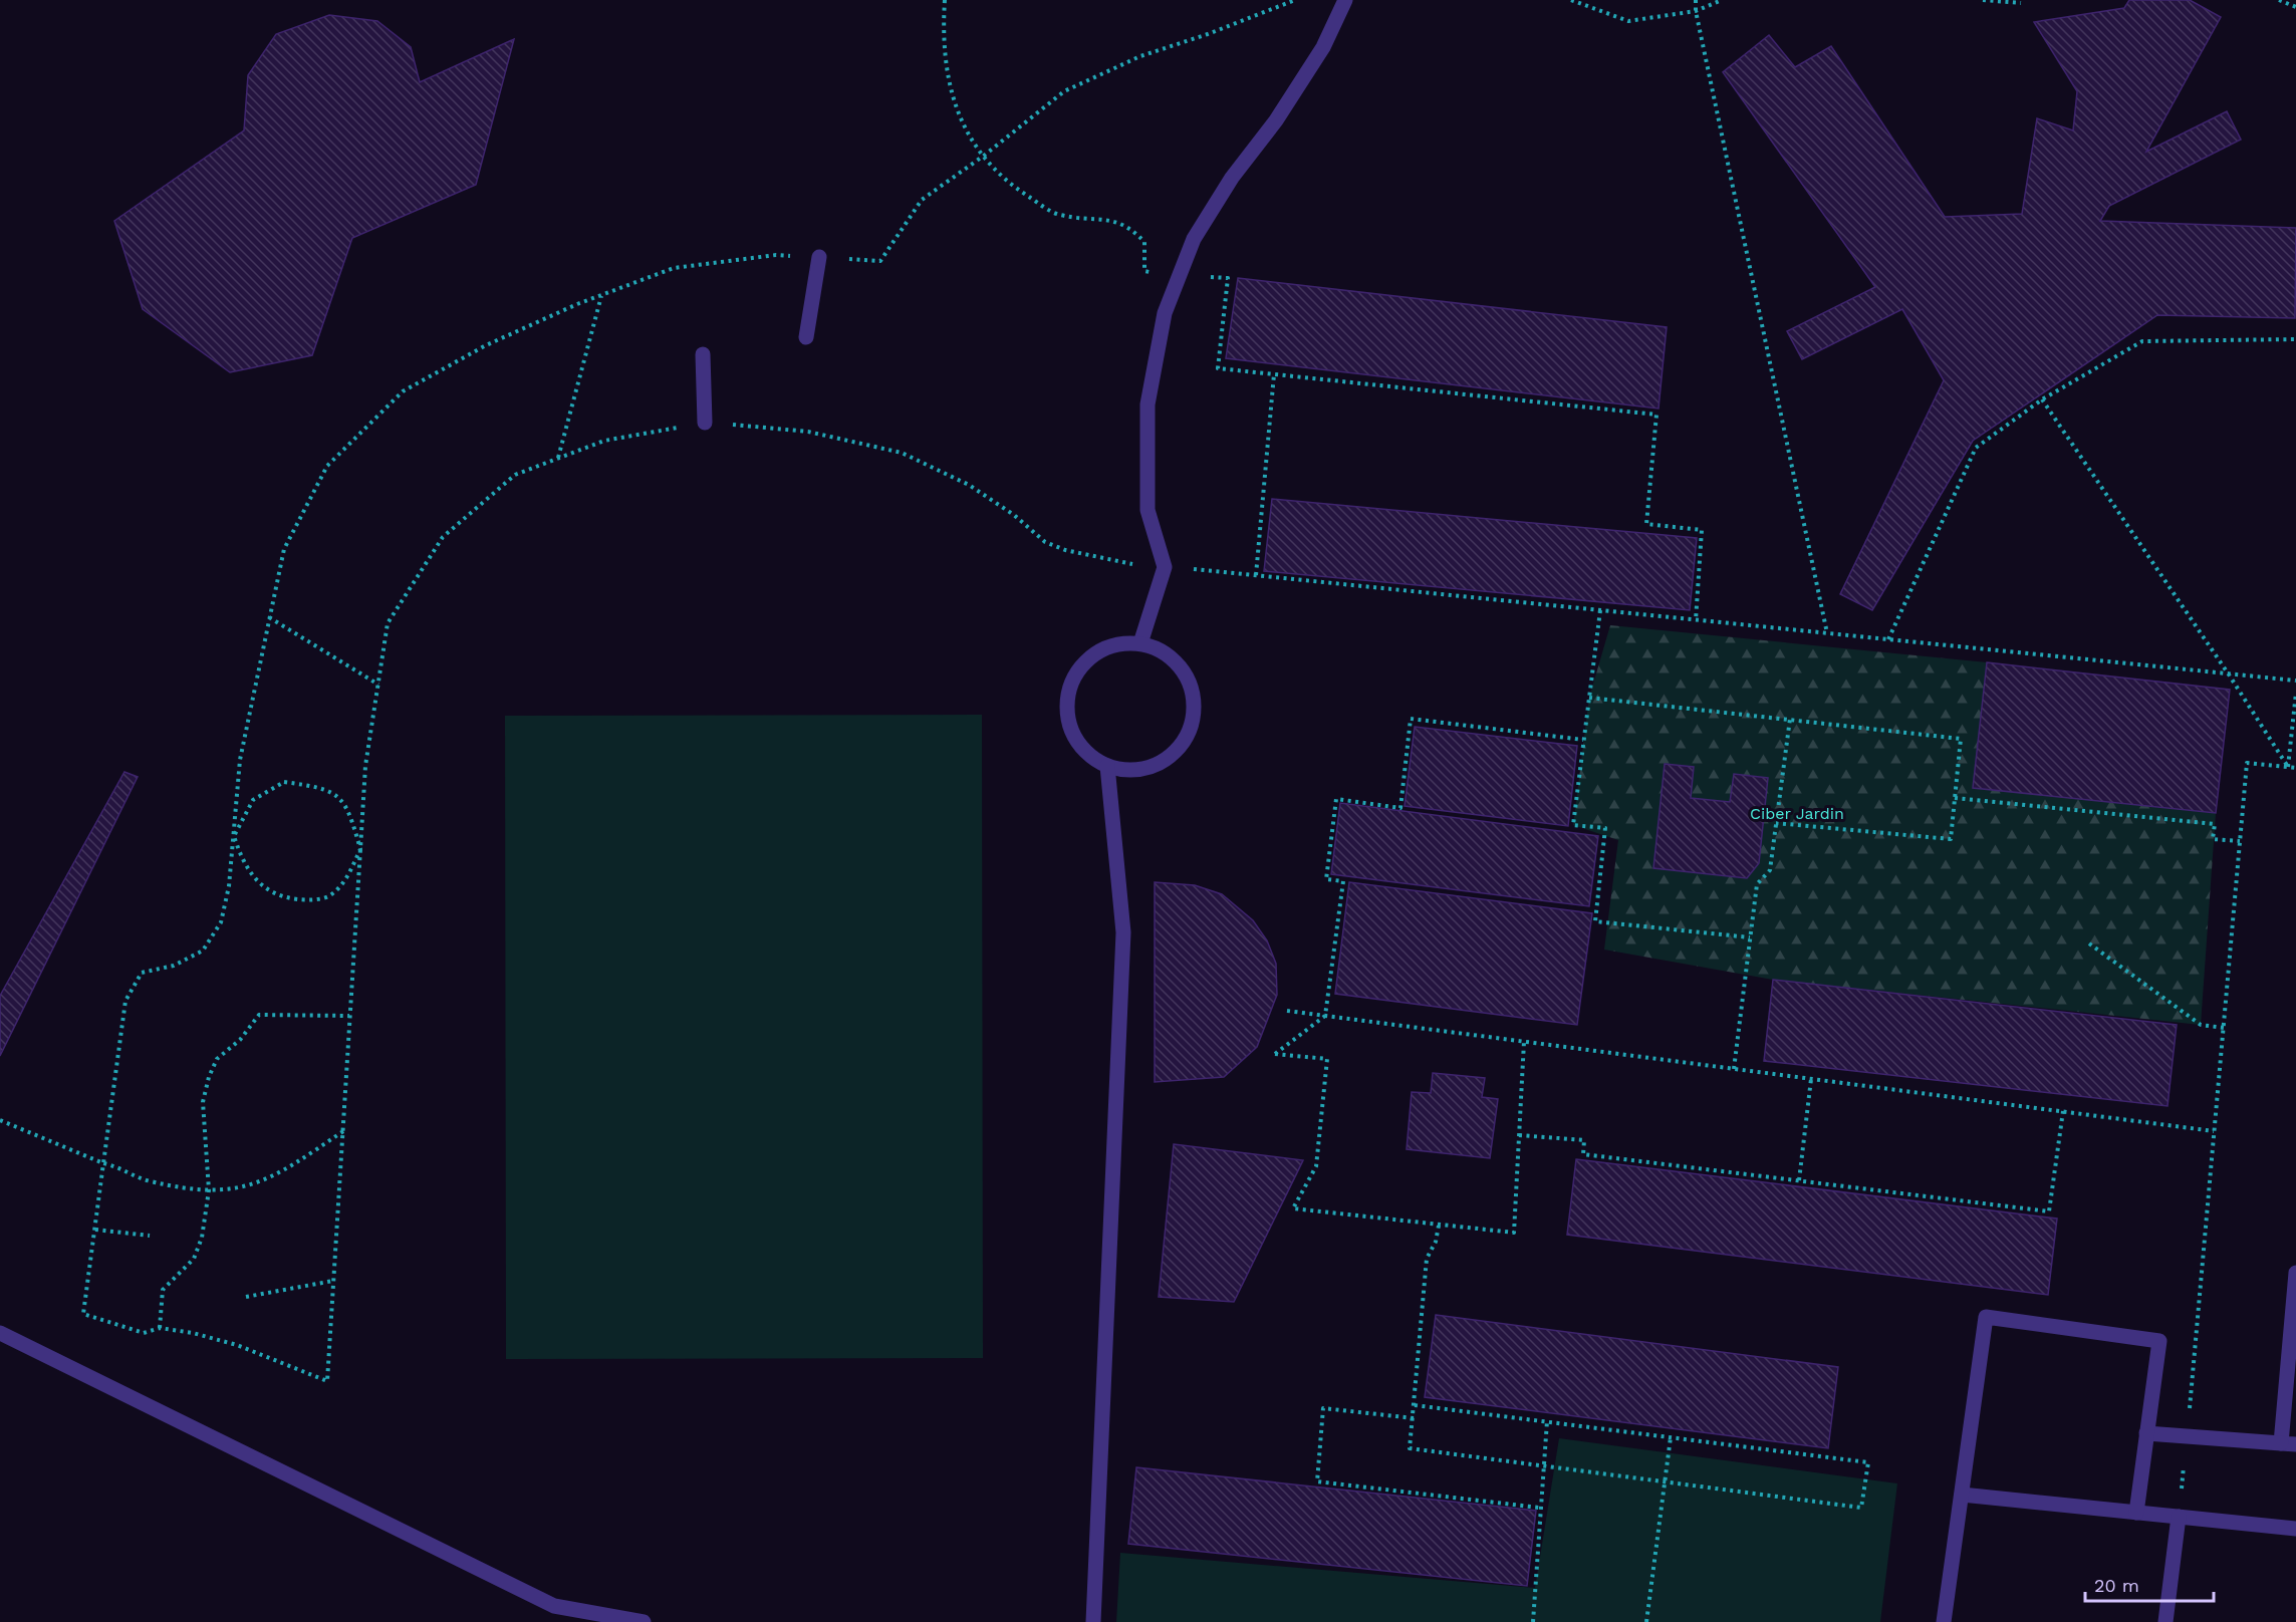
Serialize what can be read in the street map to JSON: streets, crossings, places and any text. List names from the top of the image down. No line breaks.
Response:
{"parks":["Ciber Jardin"],"scale_bar":"20 m"}
